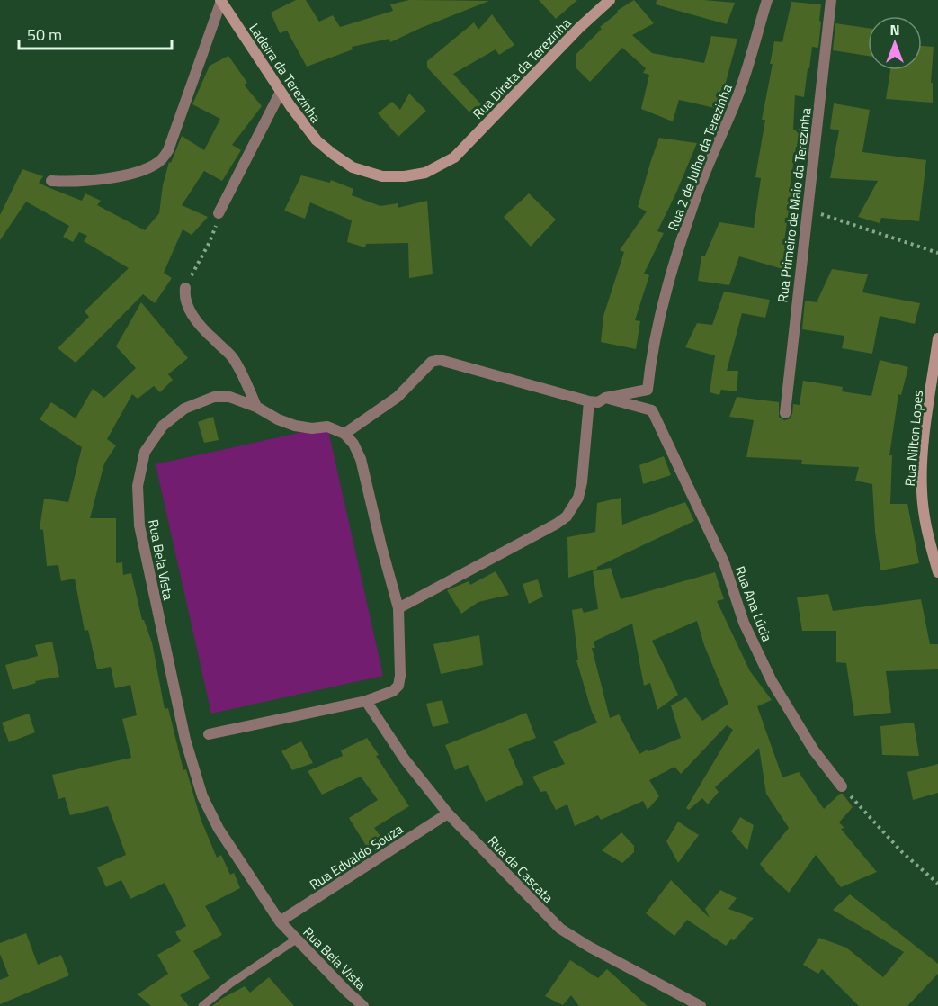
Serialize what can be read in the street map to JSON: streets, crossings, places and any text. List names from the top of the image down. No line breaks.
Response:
{"streets":{"main road":["Rua Direta da Terezinha","Ladeira da Terezinha","Rua Nilton Lopes"],"street":["Rua 2 de Julho da Terezinha","Rua Primeiro de Maio da Terezinha","Rua Bela Vista","Rua Ana Lúcia","Rua Edvaldo Souza","Rua da Cascata"]},"crossings":[["Rua Direta da Terezinha","Ladeira da Terezinha"],["Rua 2 de Julho da Terezinha","Rua Ana Lúcia"],["Rua Bela Vista","Rua Edvaldo Souza"],["Rua Edvaldo Souza","Rua da Cascata"]],"scale_bar":"50 m","north":"top"}
